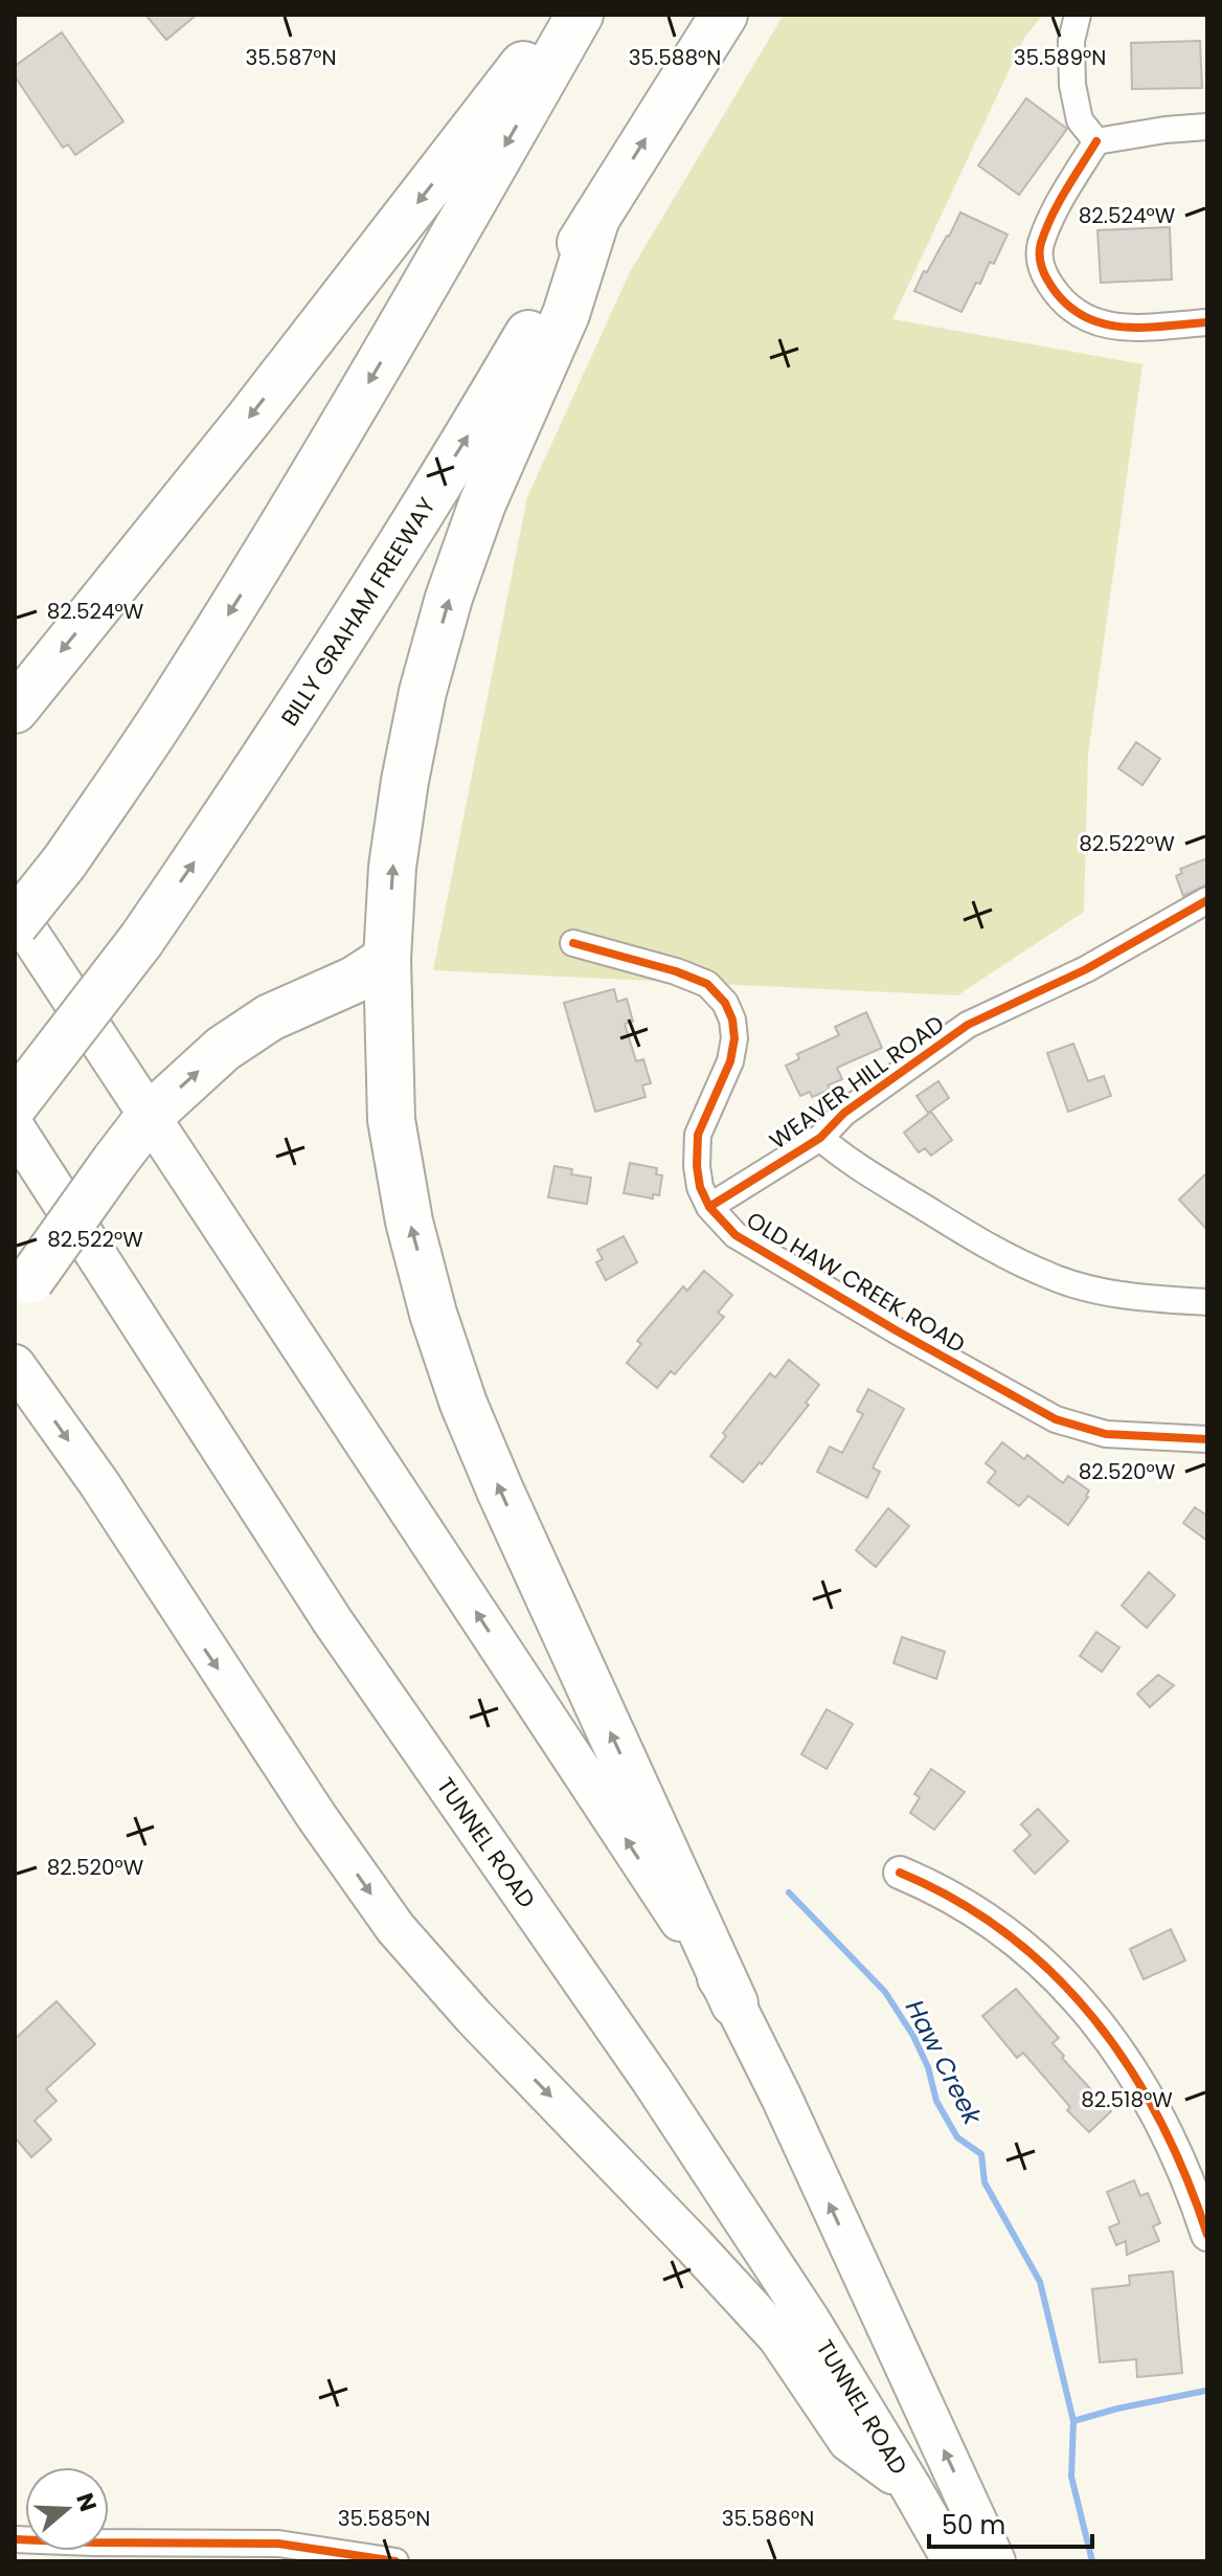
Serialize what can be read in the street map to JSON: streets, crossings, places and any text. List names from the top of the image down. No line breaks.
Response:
{"streets":{"highway":["BILLY GRAHAM FREEWAY"],"main road":["TUNNEL ROAD"],"street":["WEAVER HILL ROAD","OLD HAW CREEK ROAD"]},"crossings":[["WEAVER HILL ROAD","OLD HAW CREEK ROAD"]],"water":["Haw Creek"],"scale_bar":"50 m","north":"right","coordinates":["35.587°N","35.588°N","35.589°N","82.524°W","82.522°W","82.520°W","82.518°W","35.585°N","35.586°N"]}
